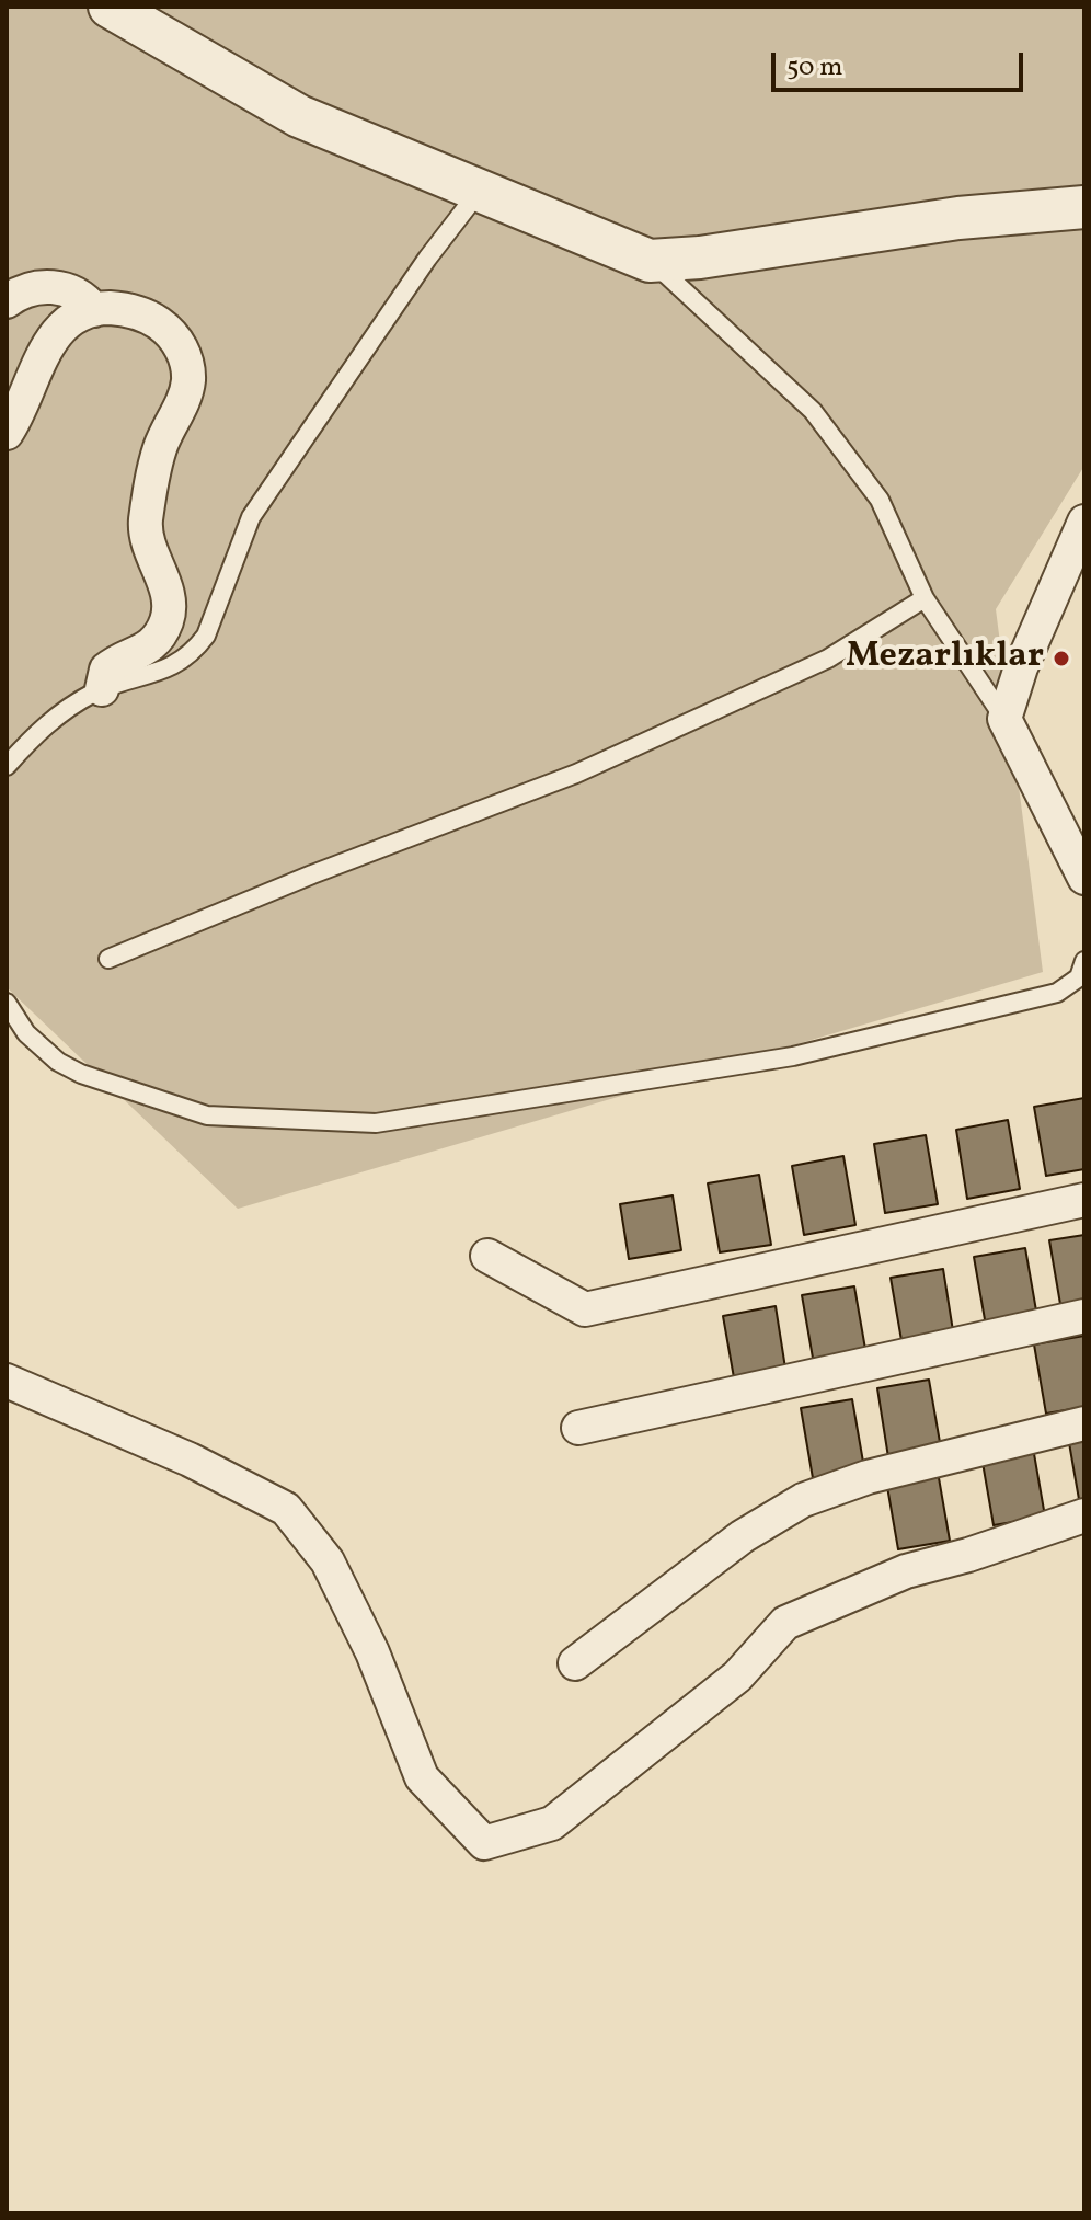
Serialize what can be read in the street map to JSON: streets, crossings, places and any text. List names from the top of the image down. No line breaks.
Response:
{"places":["Mezarlıklar"],"scale_bar":"50 m"}
